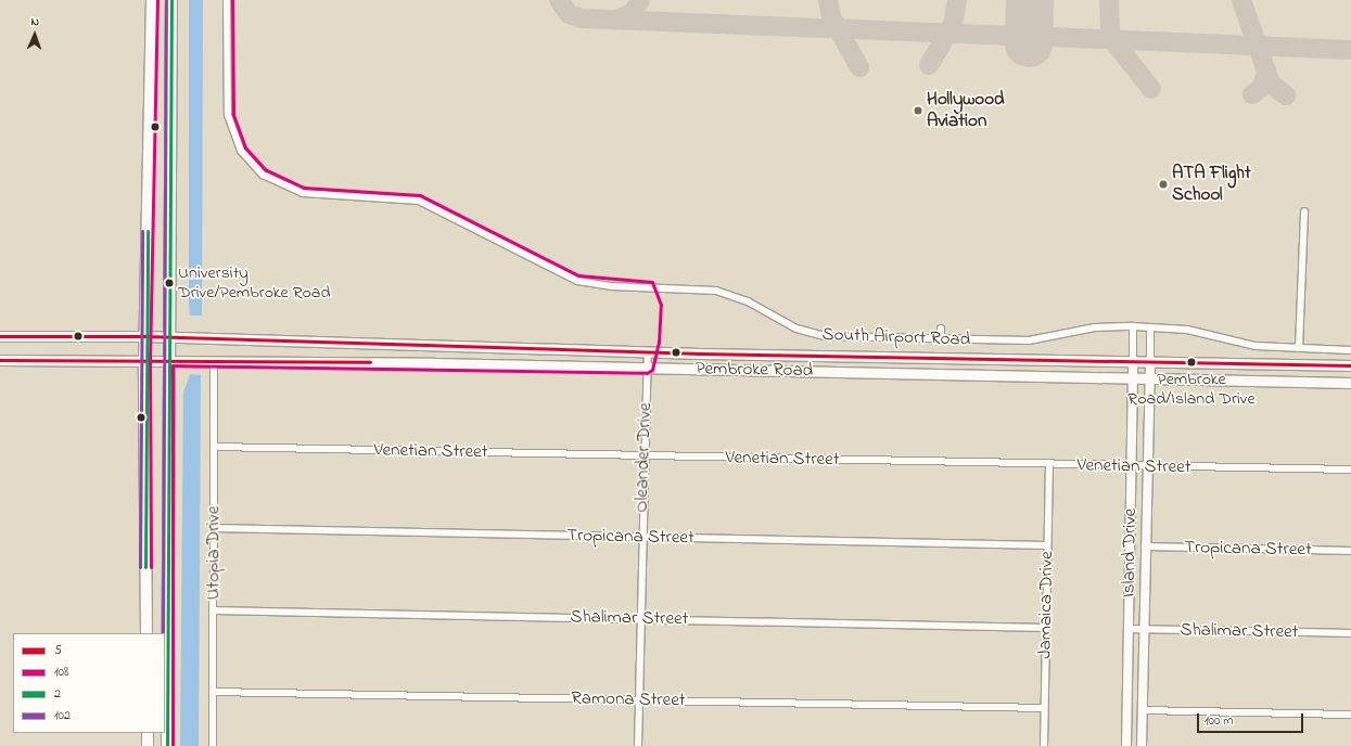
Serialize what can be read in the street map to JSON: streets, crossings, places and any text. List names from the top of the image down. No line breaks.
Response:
{"streets":{"main road":["Pembroke Road"],"street":["South Airport Road","Venetian Street","Oleander Drive","Tropicana Street","Utopia Drive","Island Drive","Jamaica Drive","Shalimar Street","Ramona Street"]},"crossings":[["Pembroke Road","Oleander Drive"],["Pembroke Road","Utopia Drive"],["Pembroke Road","Island Drive"],["Venetian Street","Oleander Drive"],["Venetian Street","Utopia Drive"],["Venetian Street","Island Drive"],["Venetian Street","Jamaica Drive"],["Oleander Drive","Tropicana Street"],["Oleander Drive","Shalimar Street"],["Oleander Drive","Ramona Street"],["Tropicana Street","Utopia Drive"],["Tropicana Street","Island Drive"],["Tropicana Street","Jamaica Drive"],["Utopia Drive","Shalimar Street"],["Utopia Drive","Ramona Street"],["Island Drive","Shalimar Street"],["Jamaica Drive","Shalimar Street"],["Jamaica Drive","Ramona Street"]],"places":["Hollywood Aviation","ATA Flight School","University Drive/Pembroke Road","Pembroke Road/Island Drive"],"lines":["transit line 108","transit line 2","transit line 102","transit line 5"],"legend":["5","108","2","102"],"scale_bar":"100 m","north":"top"}
